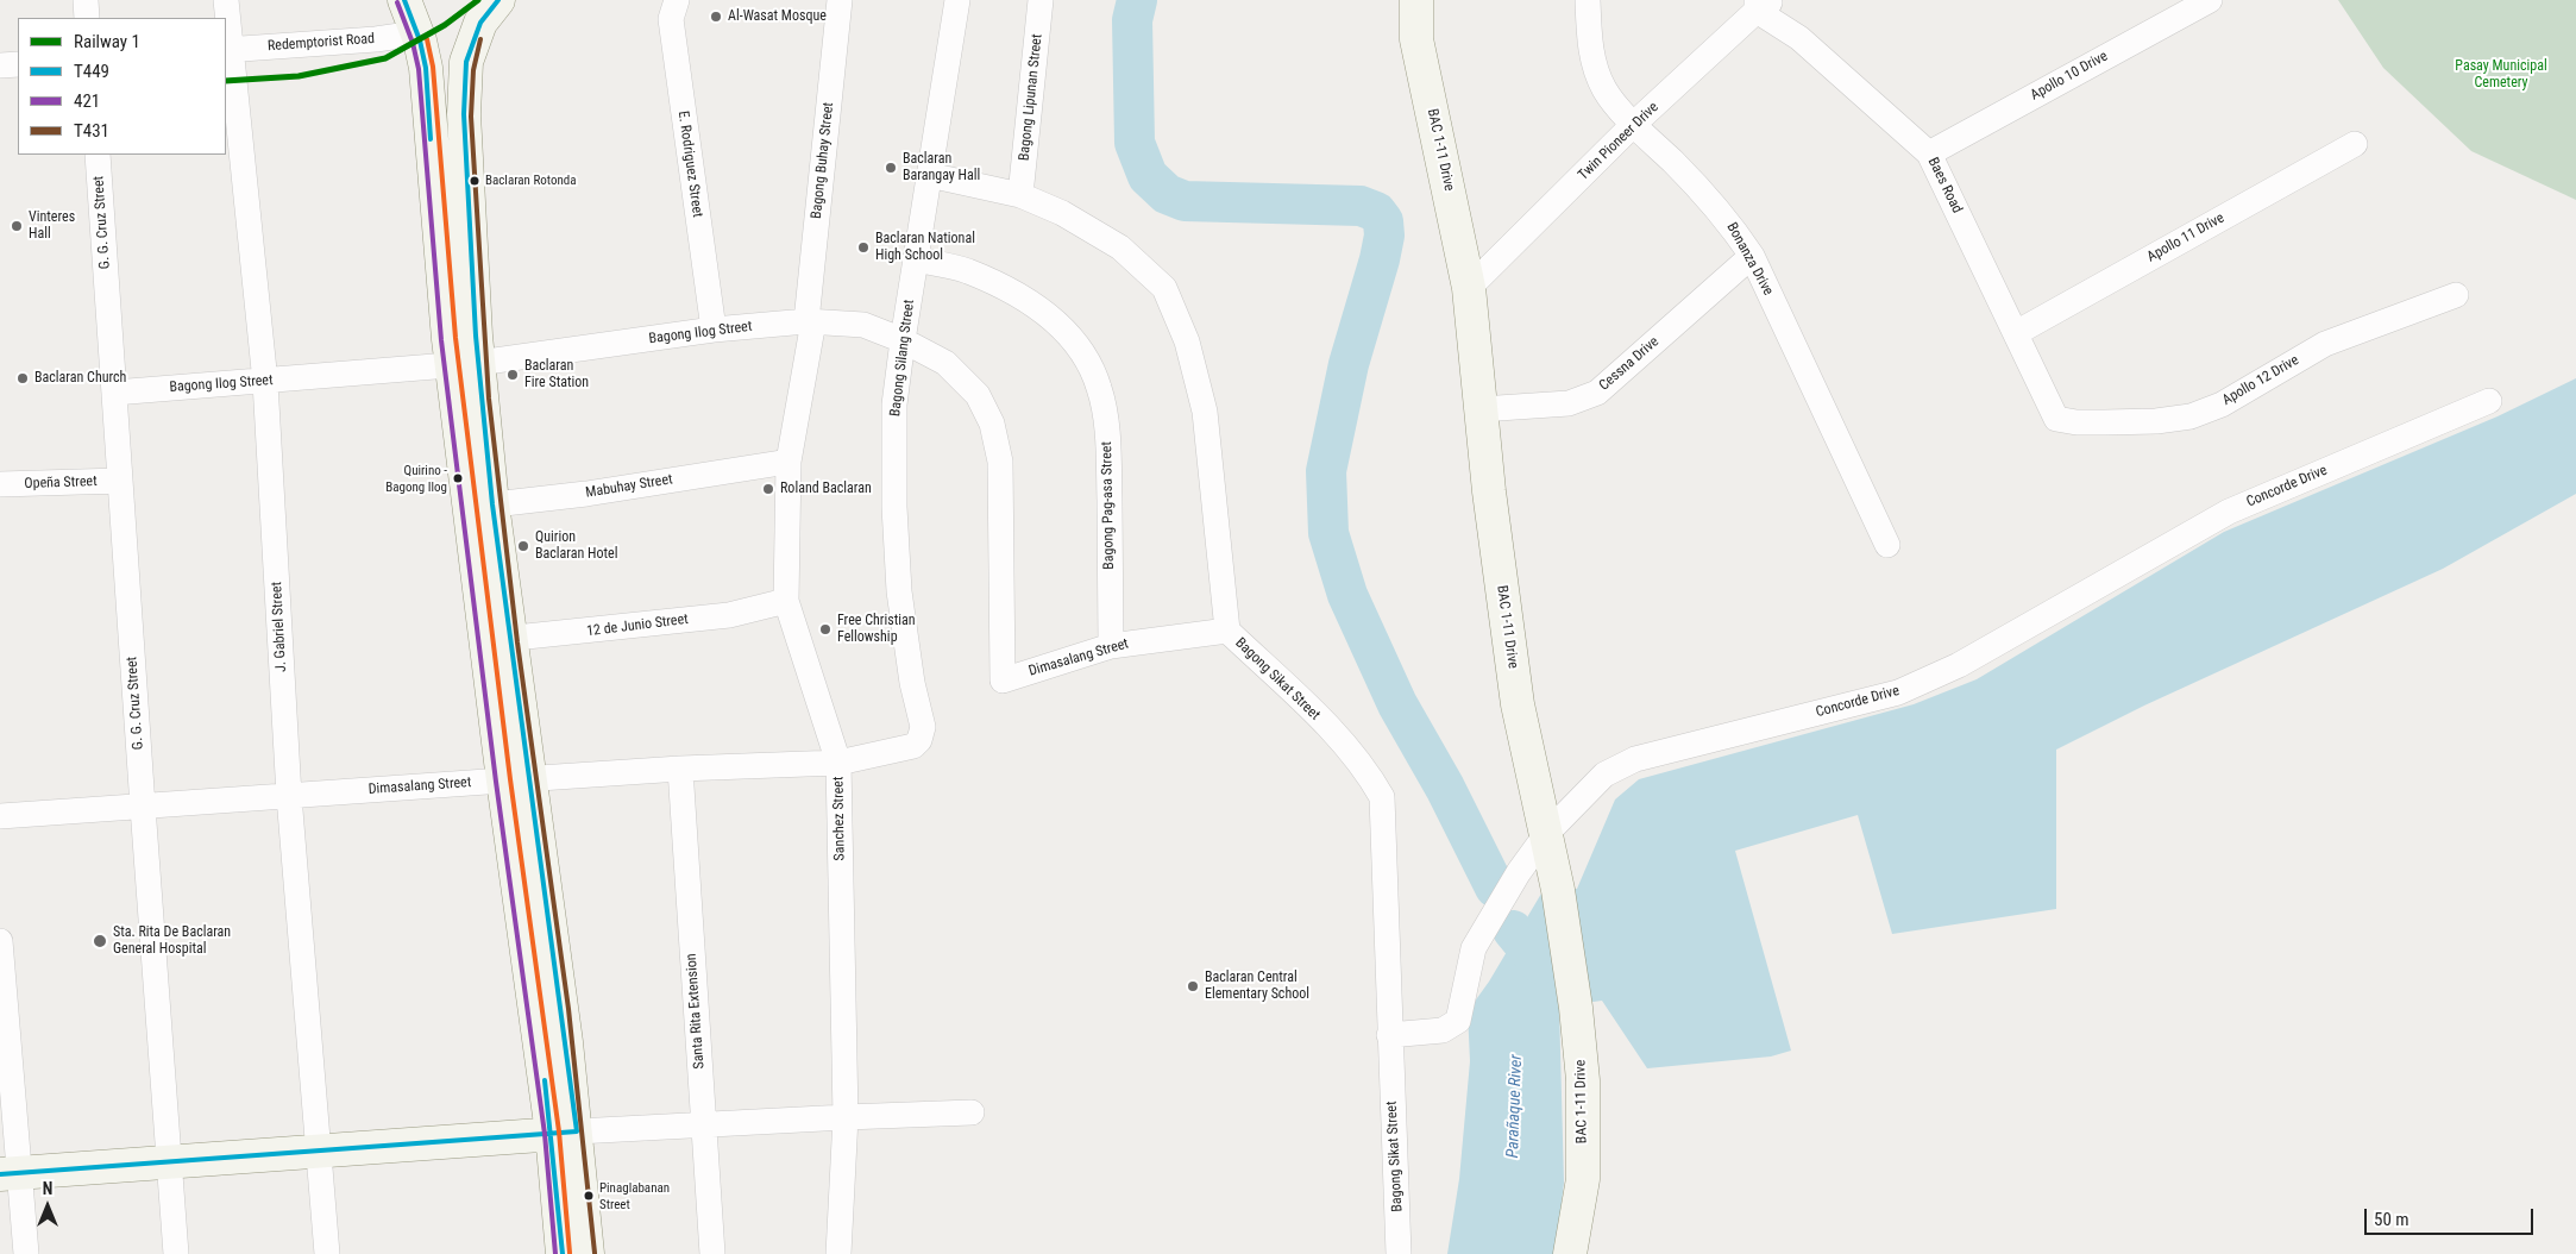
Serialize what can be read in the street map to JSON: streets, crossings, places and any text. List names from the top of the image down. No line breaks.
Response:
{"streets":{"street":["Redemptorist Road","Apollo 10 Drive","Bagong Lipunan Street","Twin Pioneer Drive","BAC 1-11 Drive","Bagong Buhay Street","E. Rodriguez Street","Baes Road","G. G. Cruz Street","Apollo 11 Drive","Bonanza Drive","Bagong Ilog Street","Bagong Silang Street","Cessna Drive","Apollo 12 Drive","Opeña Street","Mabuhay Street","Concorde Drive","Bagong Pag-asa Street","12 de Junio Street","J. Gabriel Street","Dimasalang Street","Bagong Sikat Street","Sanchez Street","Santa Rita Extension"]},"crossings":[["Redemptorist Road","J. Gabriel Street"],["Apollo 10 Drive","Baes Road"],["Bagong Lipunan Street","Bagong Sikat Street"],["Twin Pioneer Drive","BAC 1-11 Drive"],["Twin Pioneer Drive","Baes Road"],["Twin Pioneer Drive","Bonanza Drive"],["BAC 1-11 Drive","Cessna Drive"],["BAC 1-11 Drive","Concorde Drive"],["Bagong Buhay Street","Bagong Ilog Street"],["Bagong Buhay Street","Sanchez Street"],["E. Rodriguez Street","Bagong Ilog Street"],["Baes Road","Apollo 11 Drive"],["Baes Road","Apollo 12 Drive"],["G. G. Cruz Street","Bagong Ilog Street"],["G. G. Cruz Street","Opeña Street"],["G. G. Cruz Street","Dimasalang Street"],["Bonanza Drive","Cessna Drive"],["Bagong Ilog Street","Bagong Silang Street"],["Bagong Ilog Street","J. Gabriel Street"],["Bagong Ilog Street","Dimasalang Street"],["Bagong Ilog Street","Sanchez Street"],["Bagong Silang Street","Bagong Pag-asa Street"],["Bagong Silang Street","Dimasalang Street"],["Bagong Silang Street","Bagong Sikat Street"],["Mabuhay Street","Sanchez Street"],["Concorde Drive","Bagong Sikat Street"],["Bagong Pag-asa Street","Dimasalang Street"],["12 de Junio Street","Sanchez Street"],["J. Gabriel Street","Dimasalang Street"],["Dimasalang Street","Bagong Sikat Street"],["Dimasalang Street","Sanchez Street"],["Dimasalang Street","Santa Rita Extension"]],"water":["Parañaque River"],"parks":["Pasay Municipal Cemetery"],"places":["Al-Wasat Mosque","Baclaran Barangay Hall","Baclaran Rotonda","Vinteres Hall","Baclaran National High School","Baclaran Fire Station","Baclaran Church","Quirino - Bagong Ilog","Roland Baclaran","Quirion Baclaran Hotel","Free Christian Fellowship","Sta. Rita De Baclaran General Hospital","Baclaran Central Elementary School","Pinaglabanan Street"],"lines":["rail line 1","transit line T449","transit line 421","transit line T431"],"legend":["Railway 1","T449","421","T431"],"scale_bar":"50 m","north":"top"}
